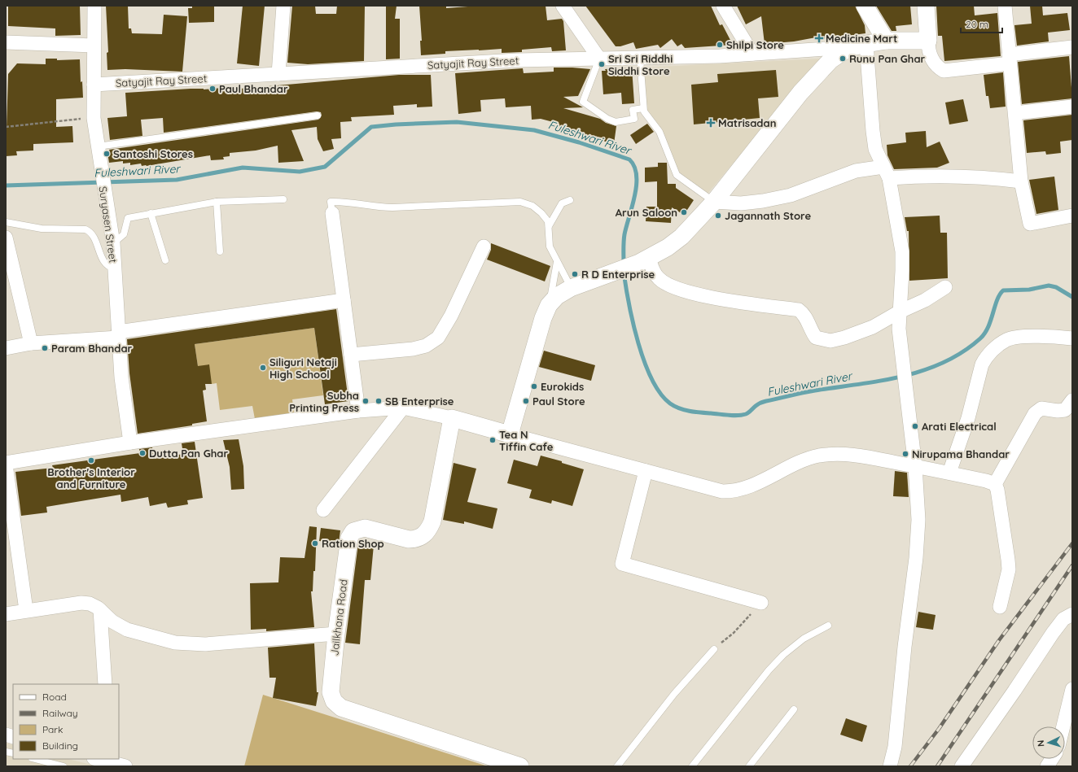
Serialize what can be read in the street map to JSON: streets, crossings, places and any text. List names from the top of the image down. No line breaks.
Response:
{"streets":{"street":["Satyajit Ray Street","Suryasen Street","Jailkhana Road"]},"crossings":[["Satyajit Ray Street","Suryasen Street"]],"water":["Fuleshwari River"],"places":{"health":["Medicine Mart","Matrisadan"],"other":["Shilpi Store","Runu Pan Ghar","Sri Sri Riddhi Siddhi Store","Paul Bhandar","Santoshi Stores","Arun Saloon","Jagannath Store","R D Enterprise","Param Bhandar","Siliguri Netaji High School","Eurokids","Subha Printing Press","SB Enterprise","Paul Store","Arati Electrical","Tea N Tiffin Cafe","Dutta Pan Ghar","Nirupama Bhandar","Brother's Interior and Furniture","Ration Shop"]},"legend":["Road","Railway","Park","Building"],"scale_bar":"20 m","north":"left"}
